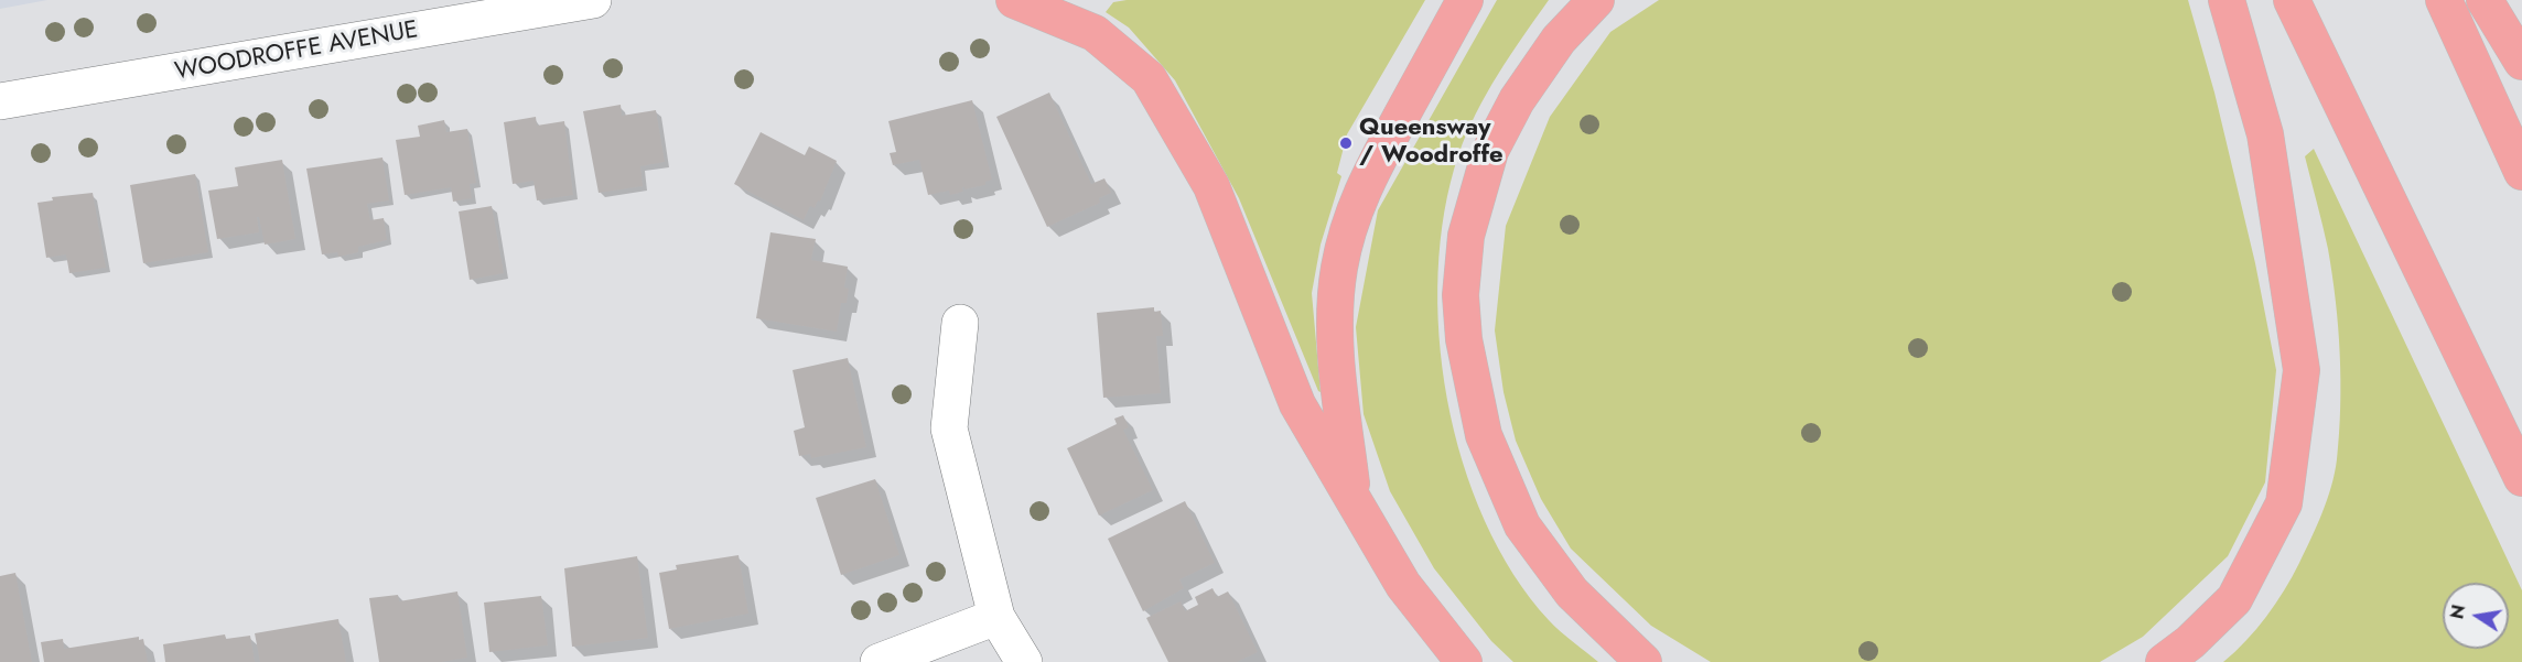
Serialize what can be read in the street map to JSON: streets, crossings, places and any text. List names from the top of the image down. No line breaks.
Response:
{"streets":{"main road":["WOODROFFE AVENUE"]},"places":["Queensway / Woodroffe"],"north":"left"}
